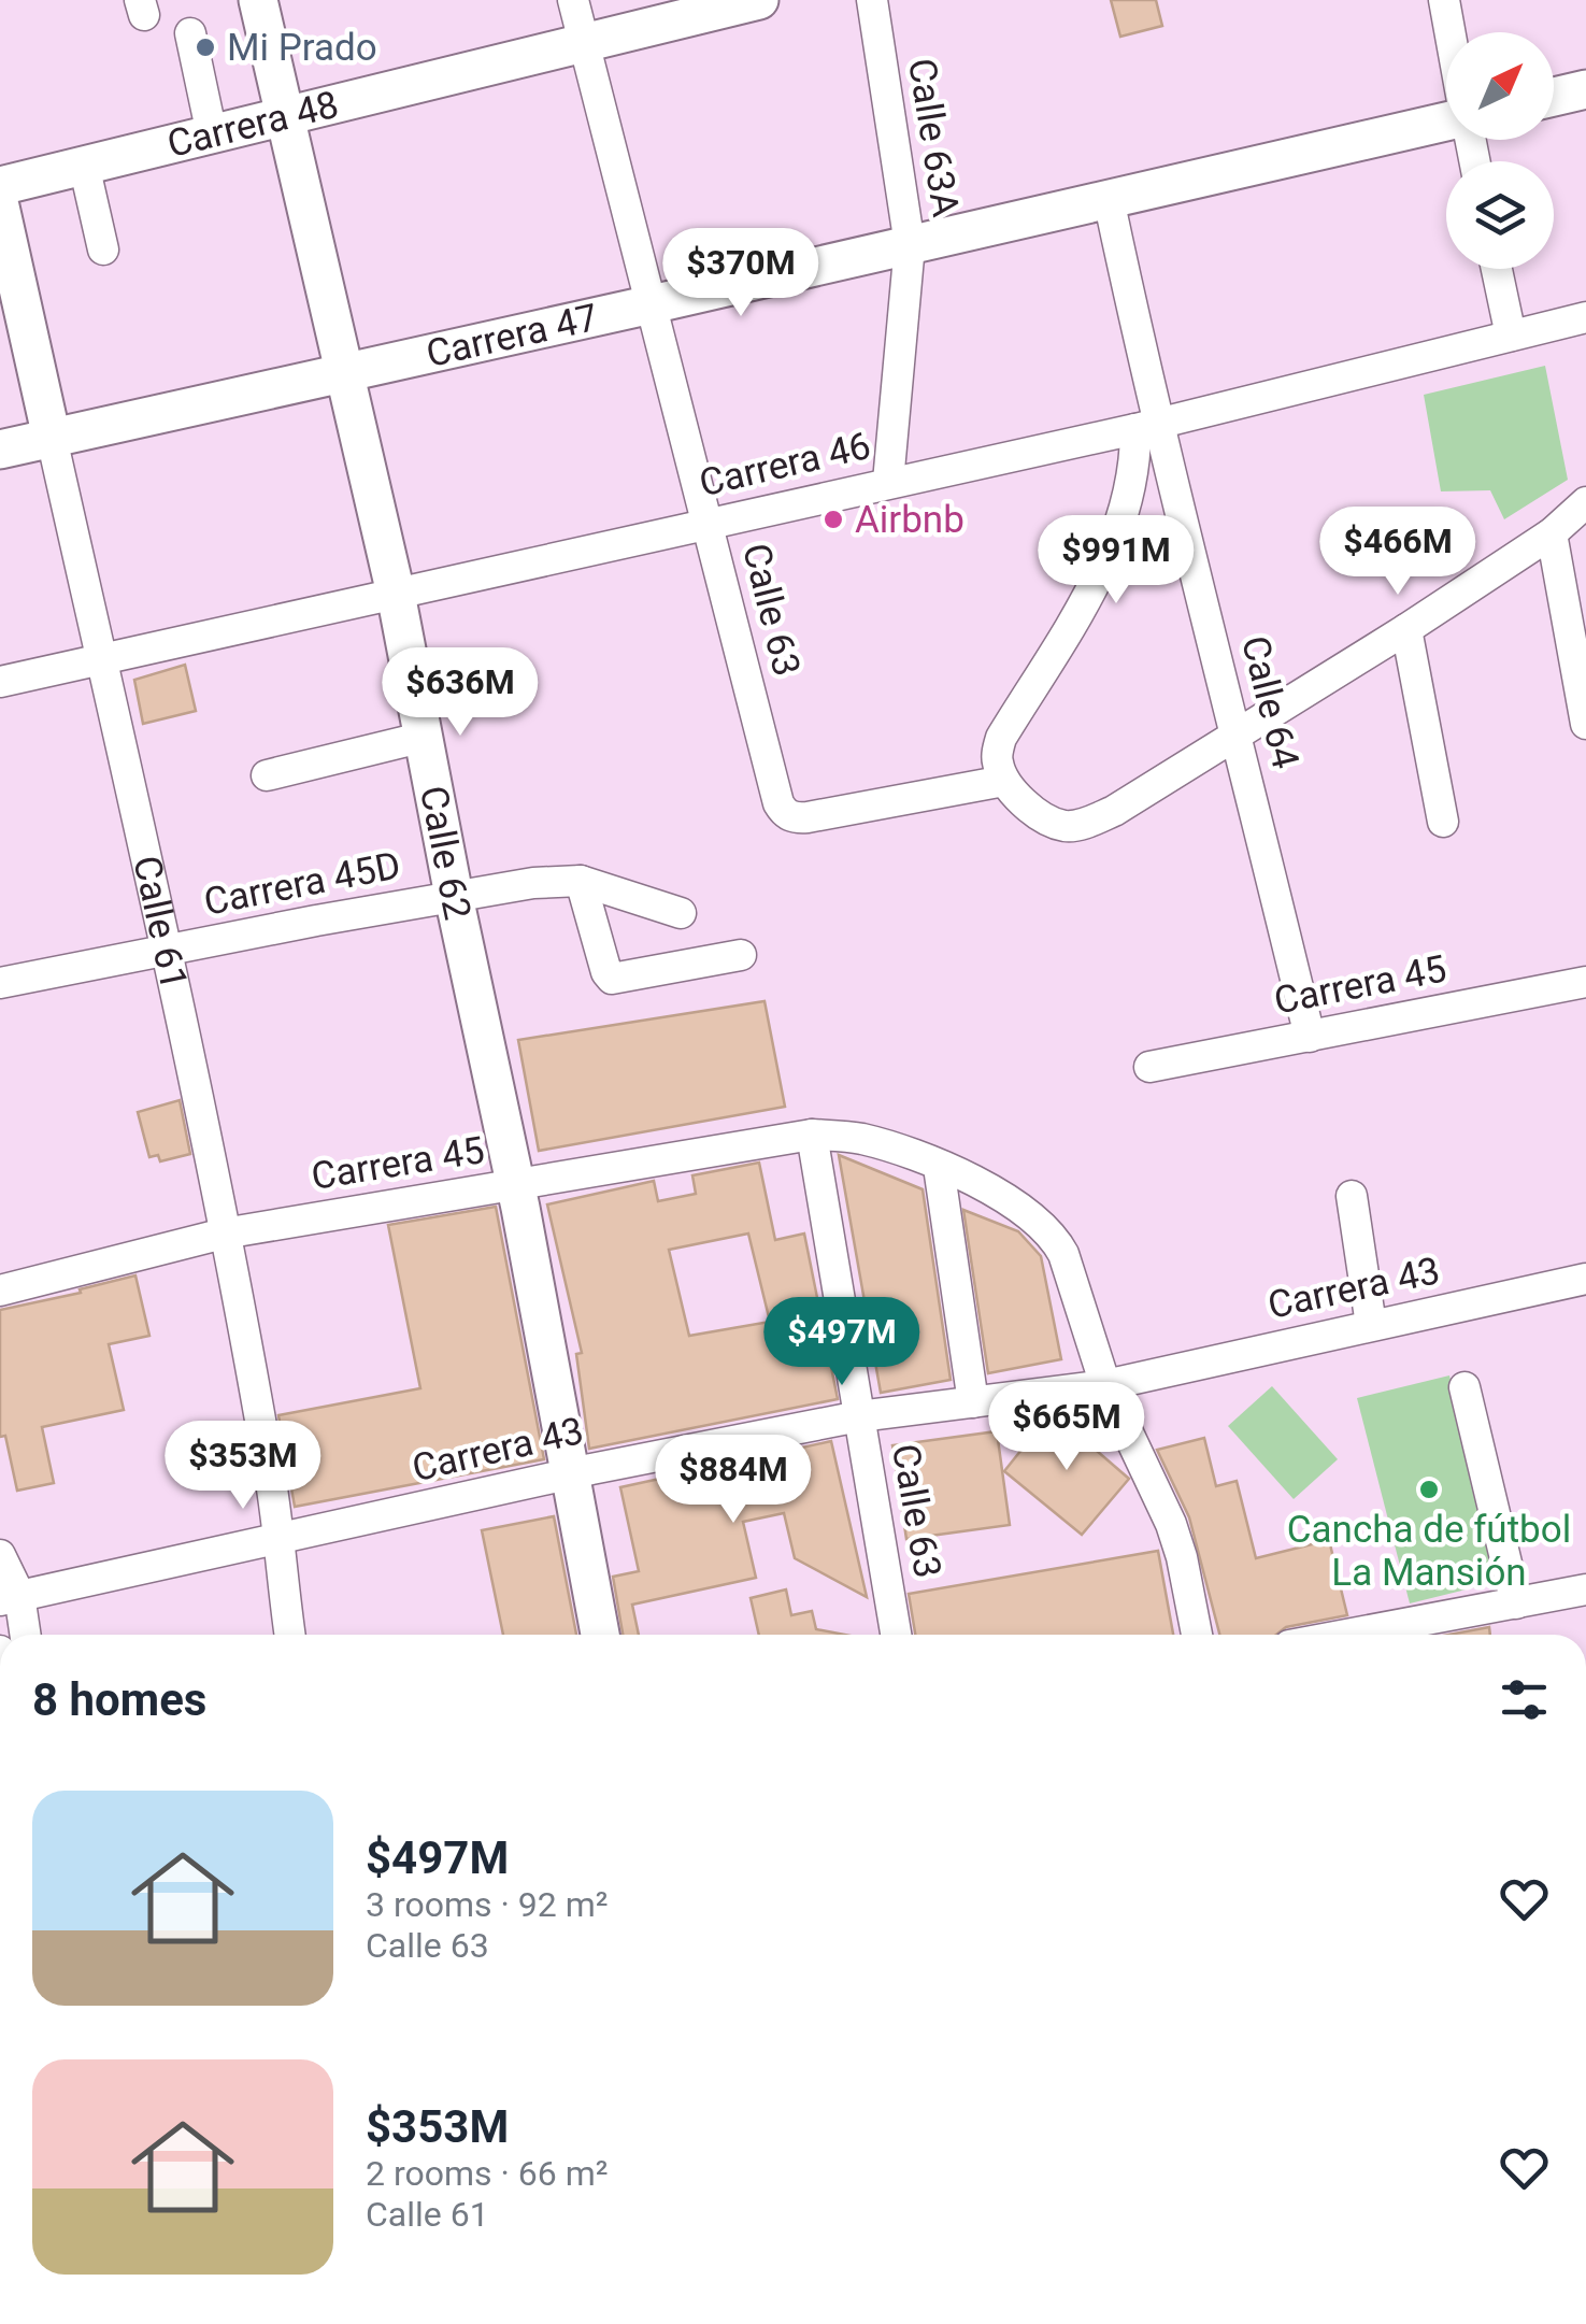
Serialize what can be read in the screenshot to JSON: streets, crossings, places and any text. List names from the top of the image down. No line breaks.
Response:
{"streets":{"main road":["Carrera 48","Carrera 47","Calle 62","Calle 61"],"street":["Calle 63A","Carrera 46","Calle 63","Calle 64","Carrera 45D","Carrera 45","Carrera 43"]},"crossings":[["Carrera 48","Calle 63"],["Carrera 48","Calle 62"],["Calle 63A","Carrera 47"],["Calle 63A","Carrera 46"],["Carrera 47","Calle 63"],["Carrera 47","Calle 64"],["Carrera 47","Calle 62"],["Carrera 47","Calle 61"],["Carrera 46","Calle 63"],["Carrera 46","Calle 64"],["Carrera 46","Calle 62"],["Carrera 46","Calle 61"],["Calle 63","Carrera 45"],["Calle 63","Carrera 43"],["Calle 64","Carrera 45"],["Calle 62","Carrera 45D"],["Calle 62","Carrera 45"],["Calle 62","Carrera 43"],["Carrera 45D","Calle 61"],["Calle 61","Carrera 45"],["Calle 61","Carrera 43"]],"places":["Mi Prado","Airbnb","Cancha de fútbol La Mansión"],"north":"top right","page":{"price":["$370M","$466M","$991M","$636M","$497M","$665M","$353M","$884M"],"heading":"8 homes","list":[{"name":"$497M","note":"3 rooms · 92 m² · Calle 63"},{"name":"$353M","note":"2 rooms · 66 m² · Calle 61"}]}}
